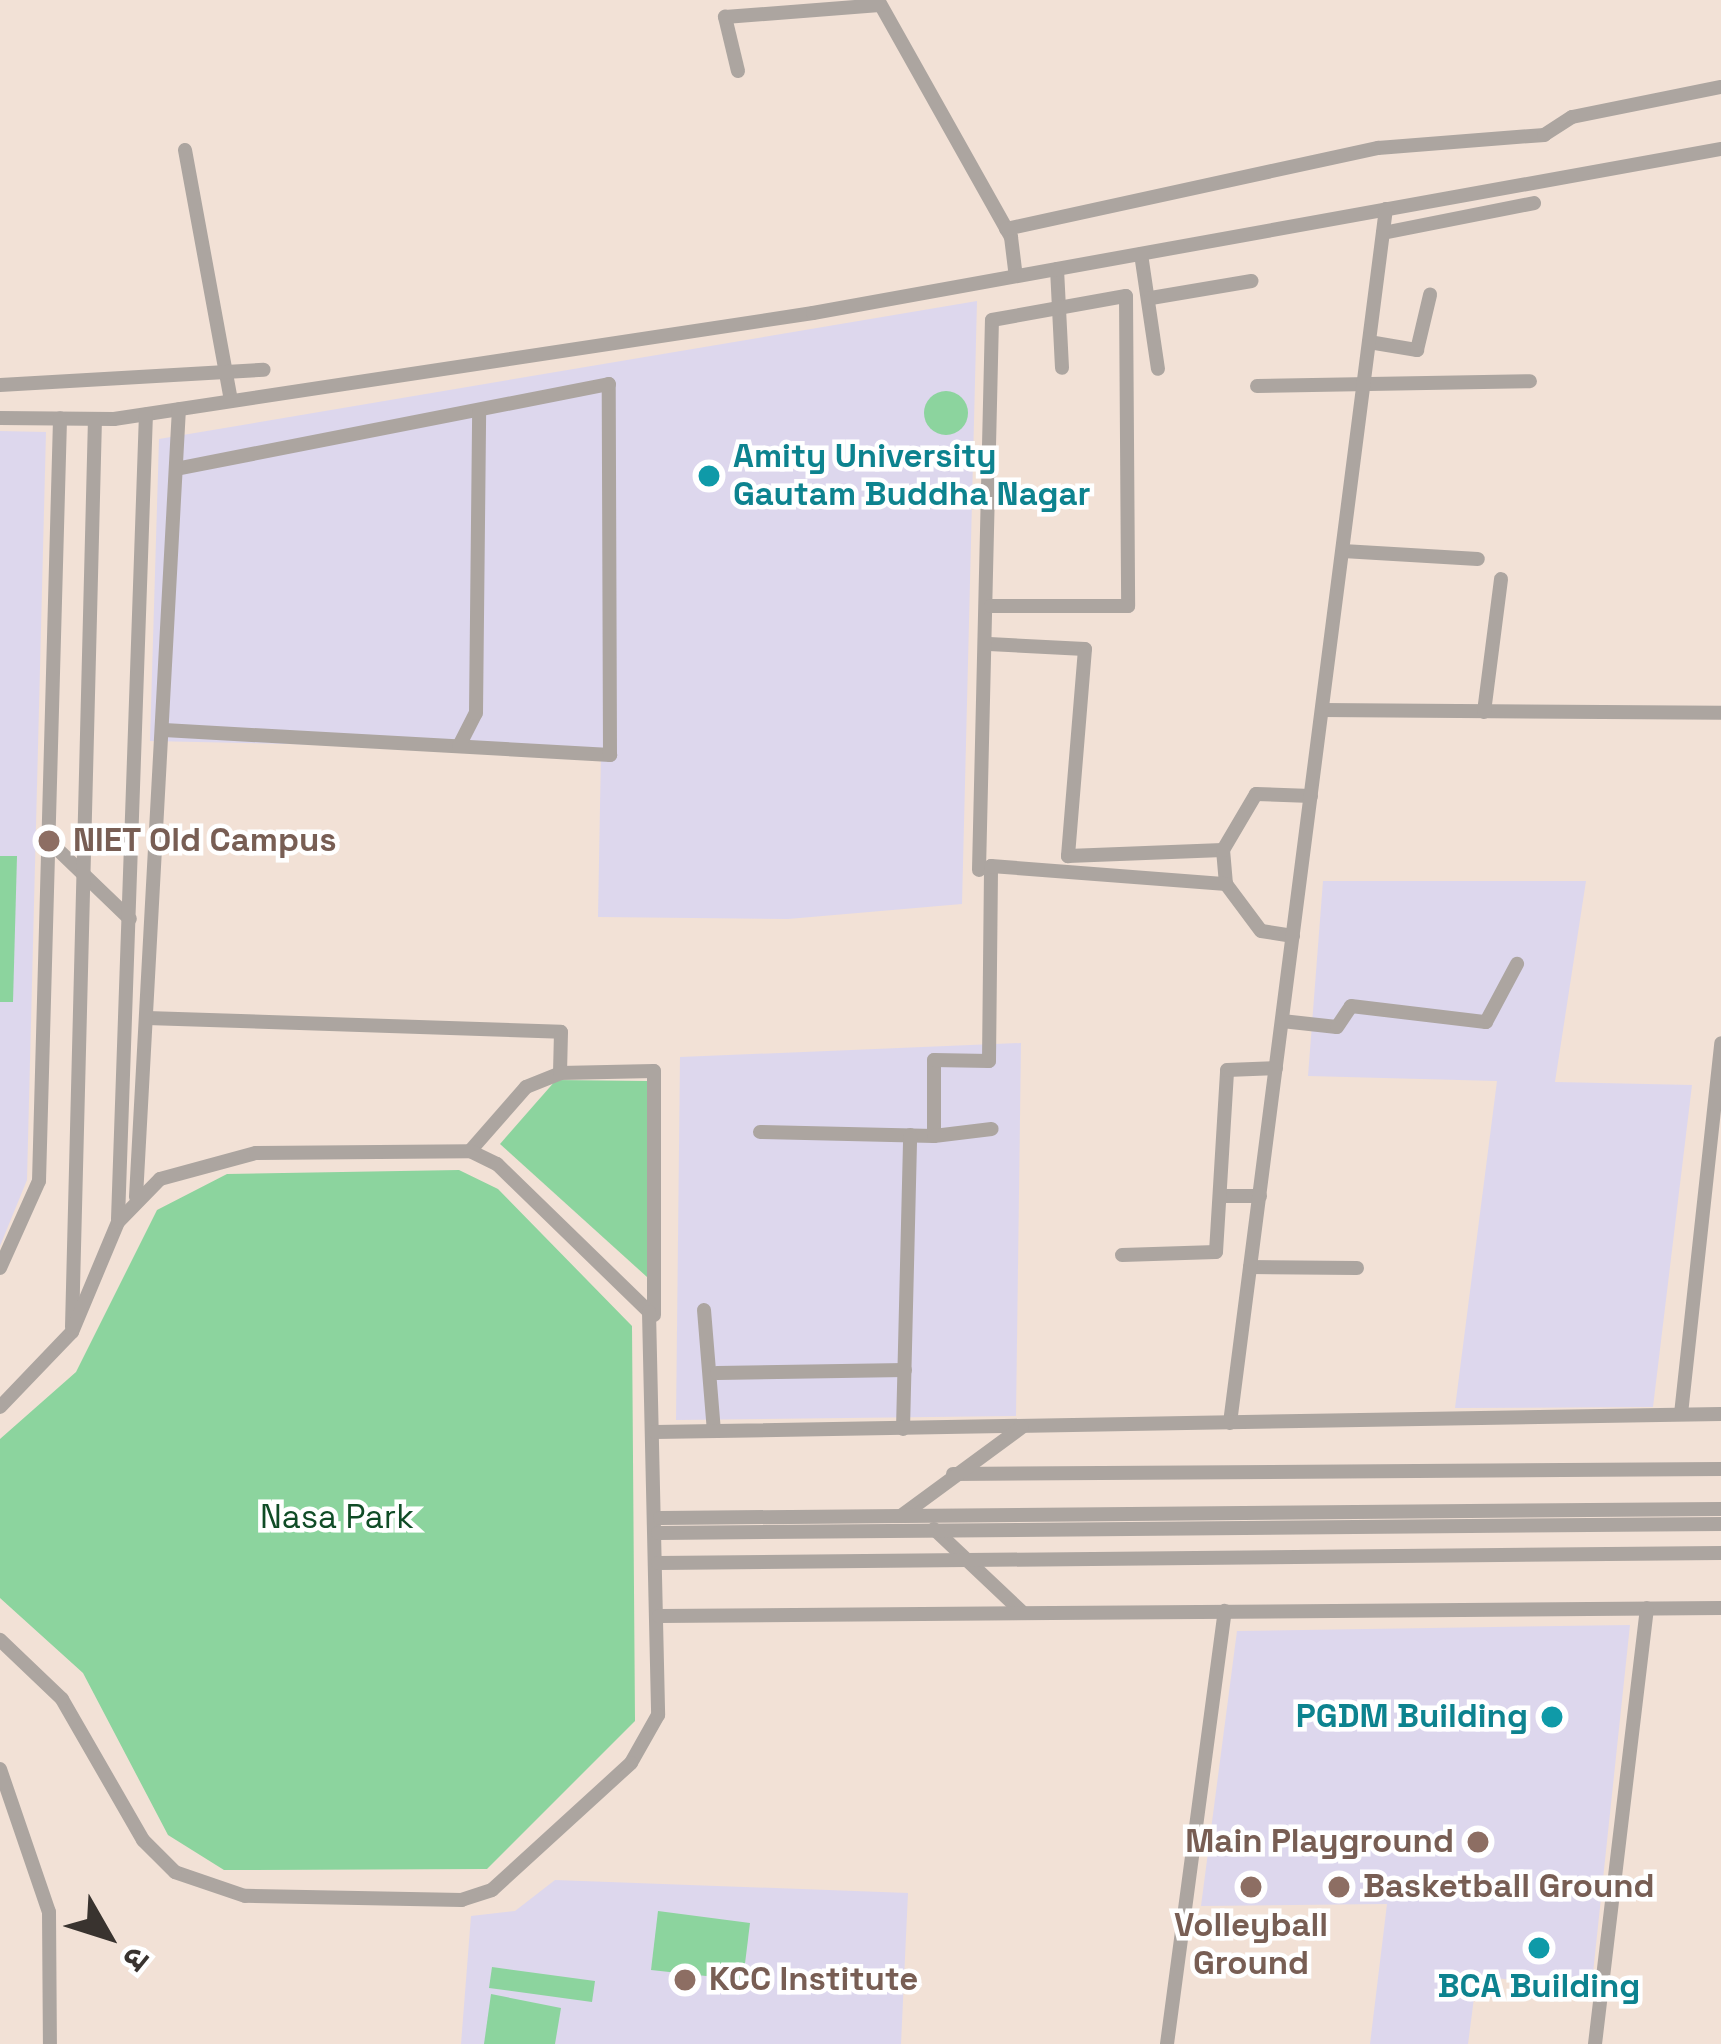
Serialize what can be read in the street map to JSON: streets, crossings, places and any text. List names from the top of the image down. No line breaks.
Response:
{"parks":["Nasa Park"],"places":["Amity University Gautam Buddha Nagar","NIET Old Campus","PGDM Building","Main Playground","Volleyball Ground","Basketball Ground","BCA Building","KCC Institute"],"north":"bottom right"}
